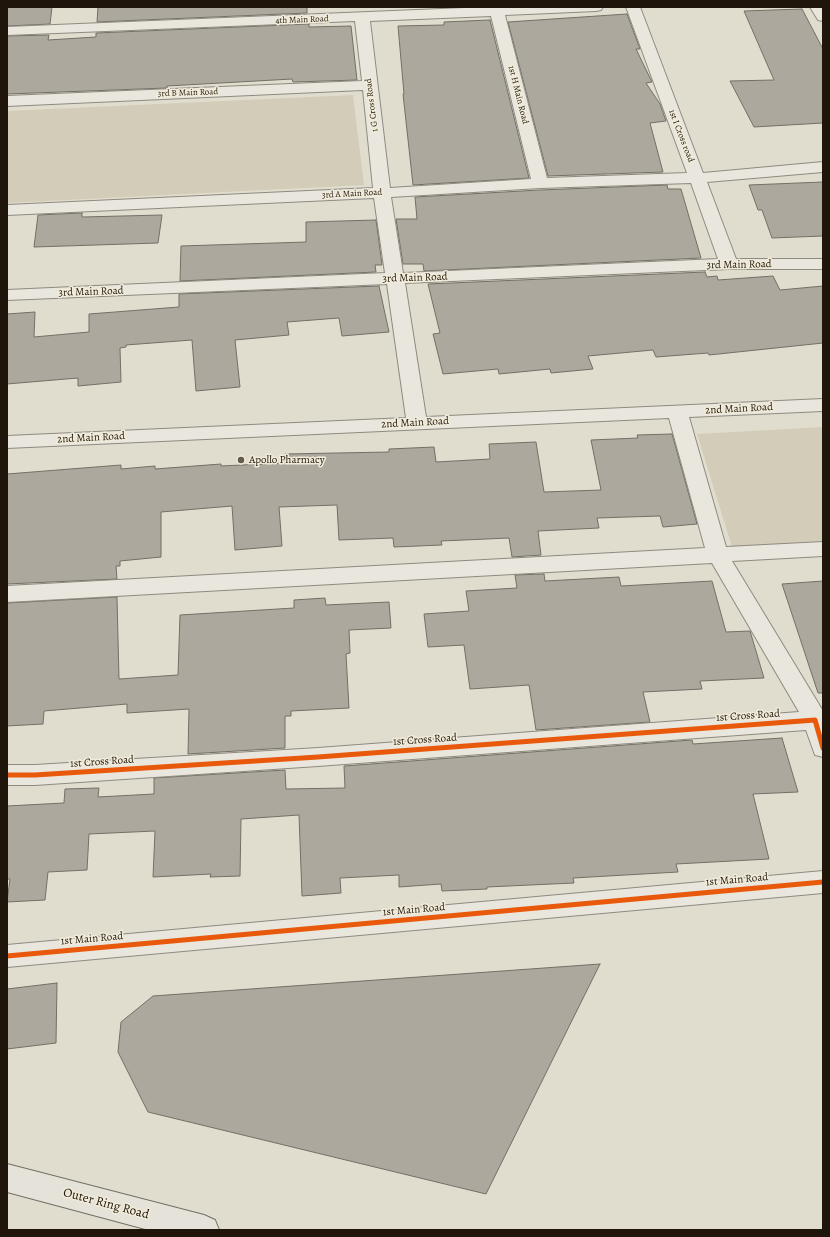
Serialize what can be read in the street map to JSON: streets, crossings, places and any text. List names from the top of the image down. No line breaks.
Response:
{"streets":{"highway":["Outer Ring Road"],"street":["4th Main Road","3rd B Main Road","1st H Main Road","1 G Cross Road","1st I Cross road","3rd A Main Road","3rd Main Road","2nd Main Road","1st Cross Road","1st Main Road"]},"crossings":[["4th Main Road","1st H Main Road"],["4th Main Road","1 G Cross Road"],["3rd B Main Road","1 G Cross Road"],["1st H Main Road","3rd A Main Road"],["1 G Cross Road","3rd A Main Road"],["1 G Cross Road","3rd Main Road"],["1 G Cross Road","2nd Main Road"],["1st I Cross road","3rd A Main Road"],["1st I Cross road","3rd Main Road"]],"places":["Apollo Pharmacy"]}
